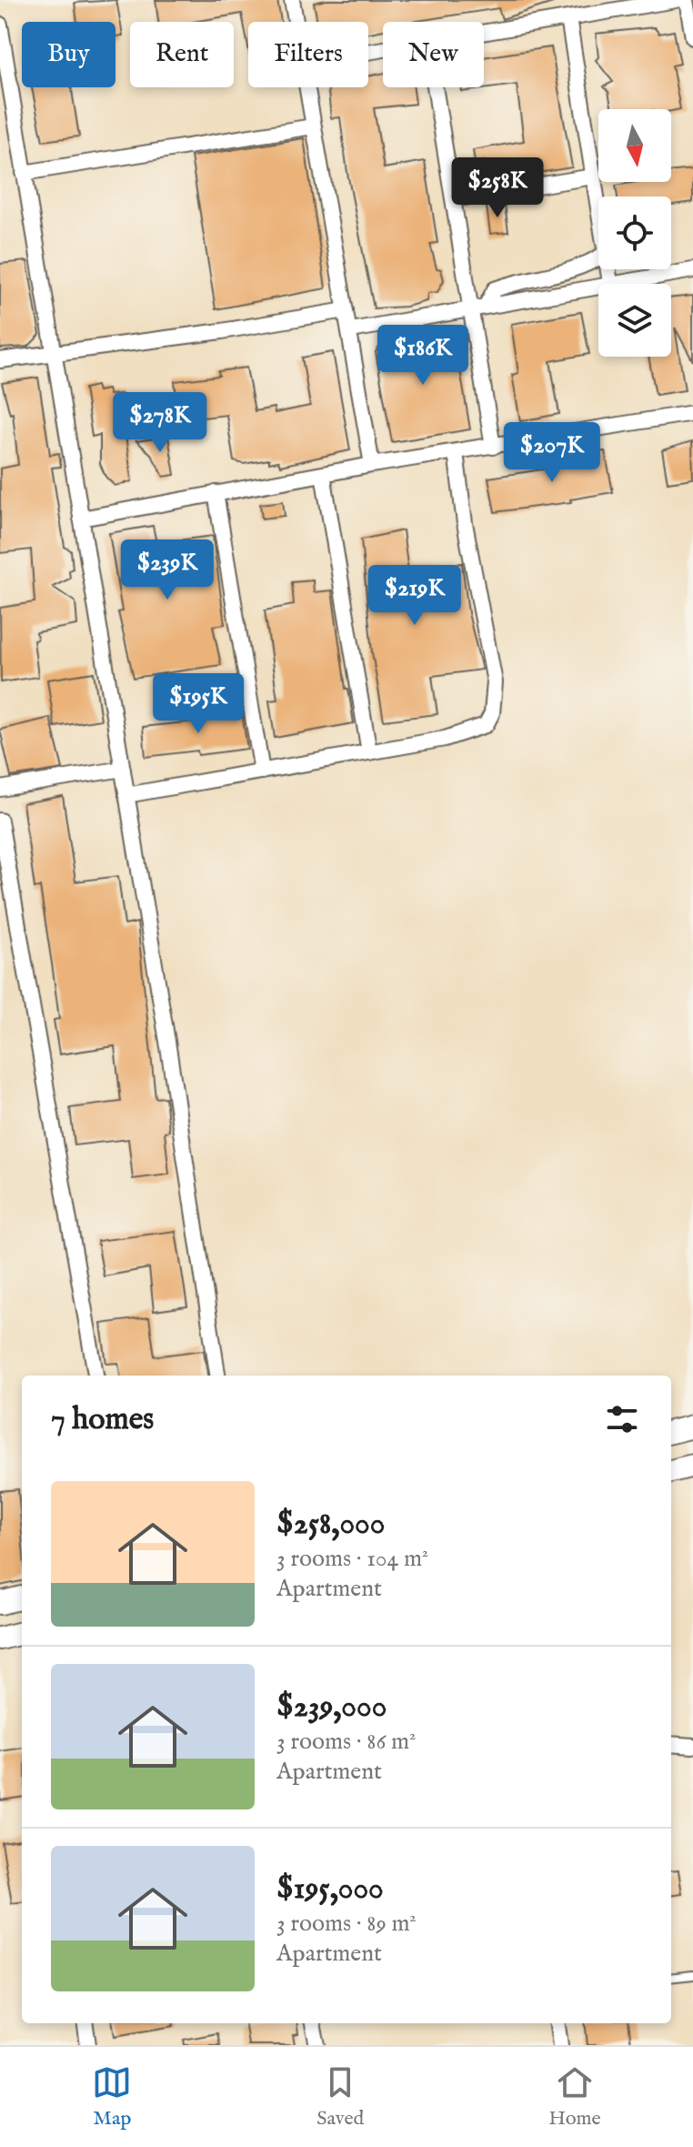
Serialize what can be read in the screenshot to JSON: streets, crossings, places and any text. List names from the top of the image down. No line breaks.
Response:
{"north":"bottom","page":{"chip":["Buy","Rent","Filters","New"],"price":["$258K","$186K","$278K","$207K","$239K","$219K","$195K"],"heading":"7 homes","list":[{"name":"$258,000","note":"3 rooms · 104 m² · Apartment"},{"name":"$239,000","note":"3 rooms · 86 m² · Apartment"},{"name":"$195,000","note":"3 rooms · 89 m² · Apartment"}],"tabs":["Map","Saved","Home"]}}
